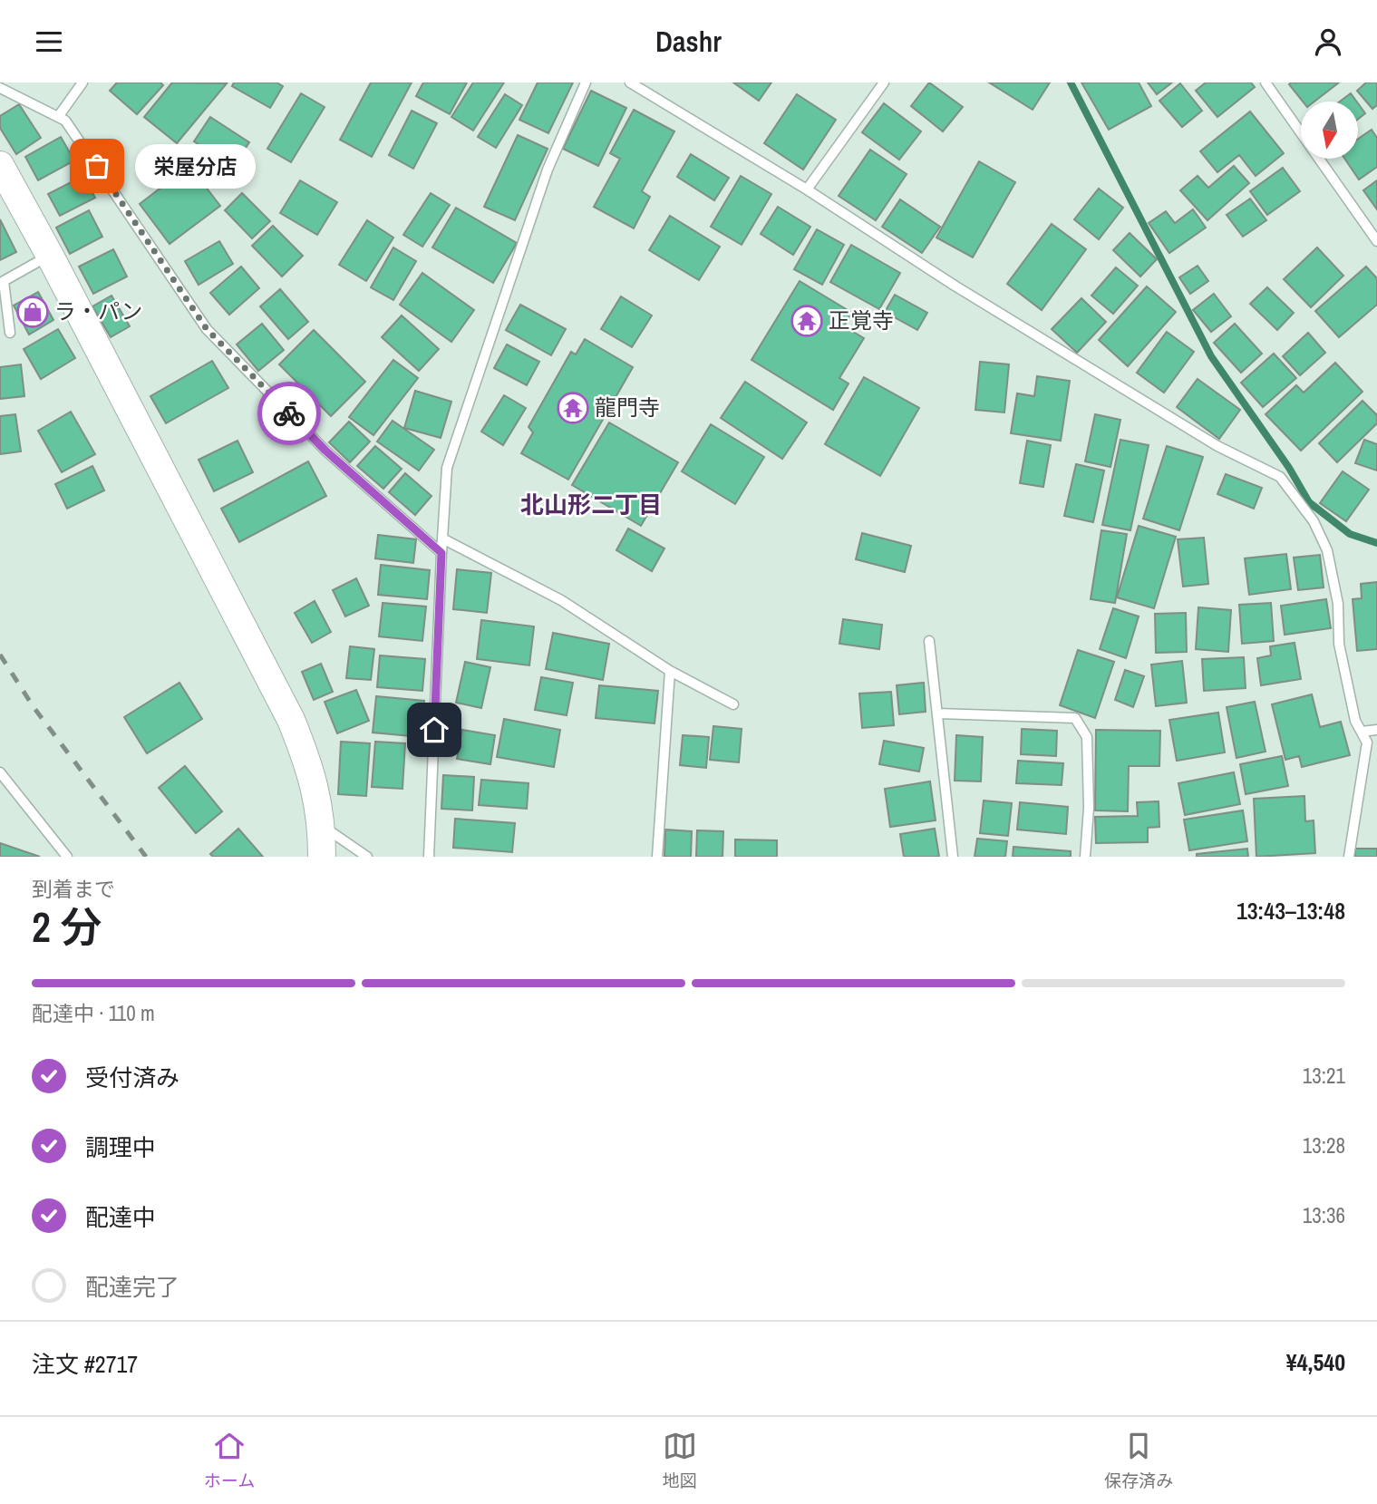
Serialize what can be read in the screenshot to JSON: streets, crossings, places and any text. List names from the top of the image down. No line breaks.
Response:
{"districts":["北山形二丁目"],"places":{"other":["栄屋分店"],"shop":["ラ・パン"],"temple":["正覚寺","龍門寺"]},"north":"bottom","page":{"header":"Dashr","bubble":"栄屋分店","heading":["2 分","到着まで","13:43–13:48"],"panel":["注文 #2717","¥4,540"],"bar":"配達中 · 110 m","list":[["受付済み","13:21"],["調理中","13:28"],["配達中","13:36"],"配達完了"],"tabs":["ホーム","地図","保存済み"]}}
